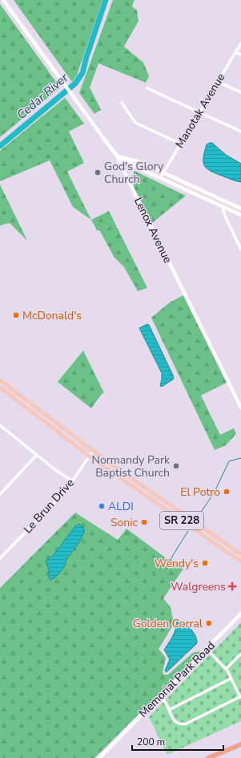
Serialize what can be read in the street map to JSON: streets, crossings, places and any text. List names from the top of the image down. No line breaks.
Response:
{"streets":{"main road":["SR 228"],"street":["Manotak Avenue","Lenox Avenue","Le Brun Drive","Memorial Park Road"]},"crossings":[["Le Brun Drive","SR 228"]],"water":["Cedar River"],"places":{"other":["God's Glory Church","McDonald's","Normandy Park Baptist Church","El Potro","ALDI","Sonic","Wendy's","Golden Corral"],"health":["Walgreens"]},"scale_bar":"200 m"}
